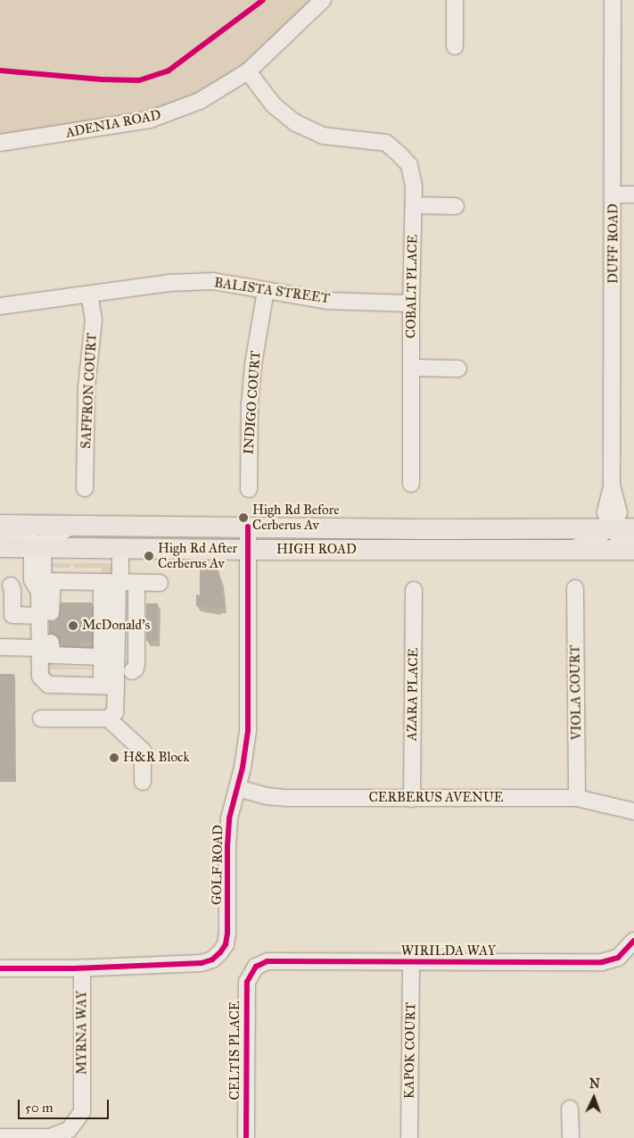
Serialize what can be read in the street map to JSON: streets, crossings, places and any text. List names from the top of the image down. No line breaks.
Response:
{"streets":{"main road":["HIGH ROAD"],"street":["ADENIA ROAD","DUFF ROAD","COBALT PLACE","BALISTA STREET","SAFFRON COURT","INDIGO COURT","VIOLA COURT","AZARA PLACE","CERBERUS AVENUE","GOLF ROAD","WIRILDA WAY","MYRNA WAY","CELTIS PLACE","KAPOK COURT"]},"crossings":[["ADENIA ROAD","COBALT PLACE"],["DUFF ROAD","HIGH ROAD"],["COBALT PLACE","BALISTA STREET"],["BALISTA STREET","SAFFRON COURT"],["BALISTA STREET","INDIGO COURT"],["HIGH ROAD","GOLF ROAD"],["VIOLA COURT","CERBERUS AVENUE"],["AZARA PLACE","CERBERUS AVENUE"],["CERBERUS AVENUE","GOLF ROAD"],["GOLF ROAD","MYRNA WAY"],["WIRILDA WAY","CELTIS PLACE"],["WIRILDA WAY","KAPOK COURT"]],"places":["High Rd Before Cerberus Av","High Rd After Cerberus Av","McDonald's","H&R Block"],"scale_bar":"50 m","north":"top"}
